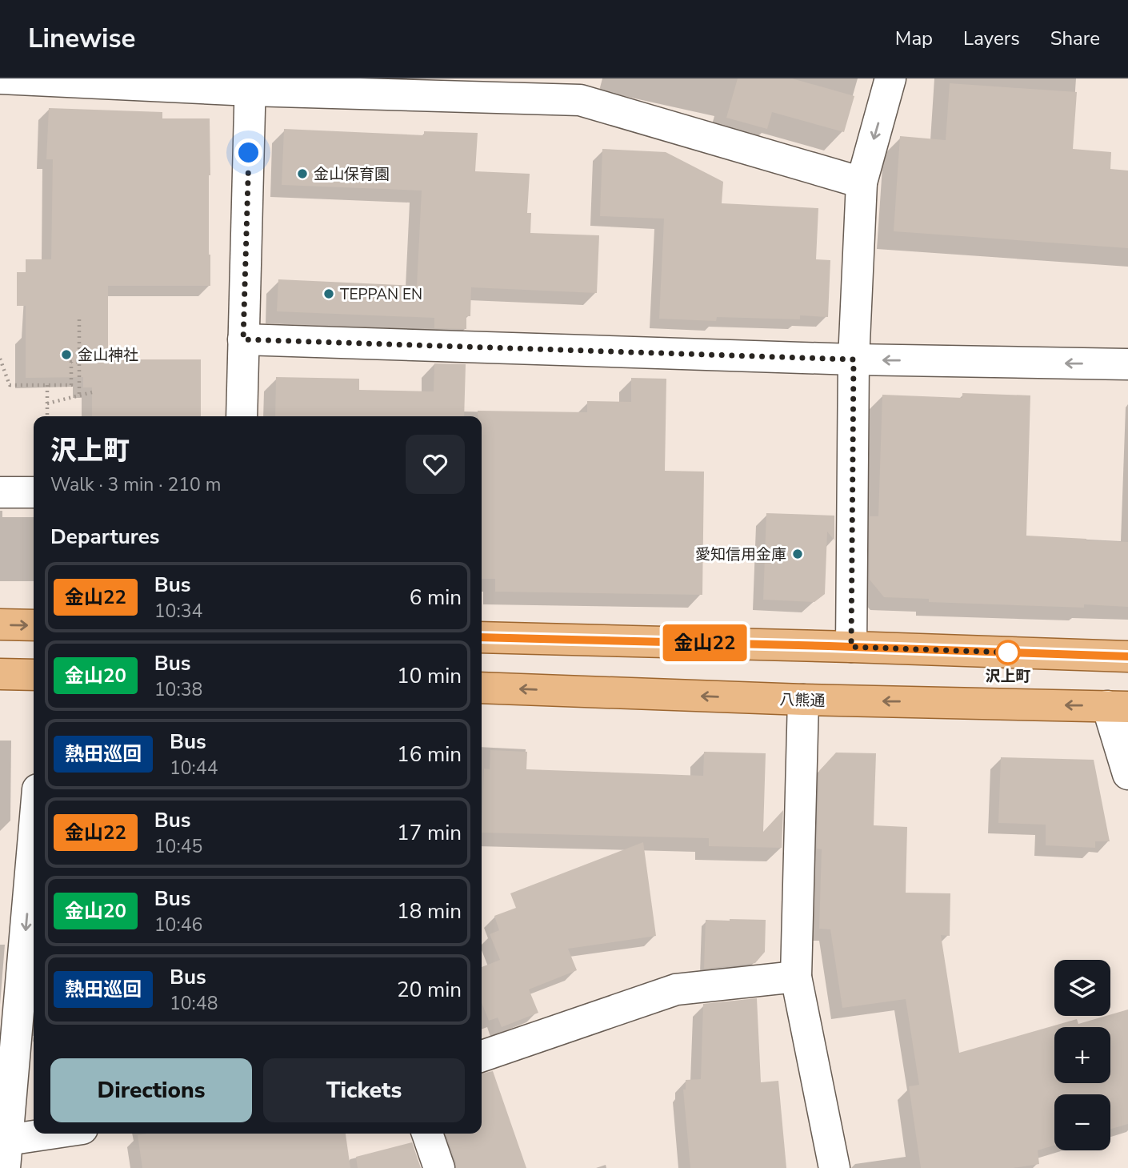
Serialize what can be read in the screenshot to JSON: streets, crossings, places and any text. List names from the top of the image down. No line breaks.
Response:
{"streets":{"main road":["八熊通"]},"places":["金山保育園","TEPPAN EN","金山神社","愛知信用金庫","沢上町"],"lines":["bus line 金山22"],"page":{"header":"Linewise","nav":["Map","Layers","Share"],"on_map":"金山22","heading":[["沢上町","Walk · 3 min · 210 m"],"Departures"],"list":[{"mark":"金山22","name":"Bus","note":"10:34","value":"6 min"},{"mark":"金山20","name":"Bus","note":"10:38","value":"10 min"},{"mark":"熱田巡回","name":"Bus","note":"10:44","value":"16 min"},{"mark":"金山22","name":"Bus","note":"10:45","value":"17 min"},{"mark":"金山20","name":"Bus","note":"10:46","value":"18 min"},{"mark":"熱田巡回","name":"Bus","note":"10:48","value":"20 min"}],"map_buttons":["+","−"],"buttons":["Directions","Tickets"]}}
